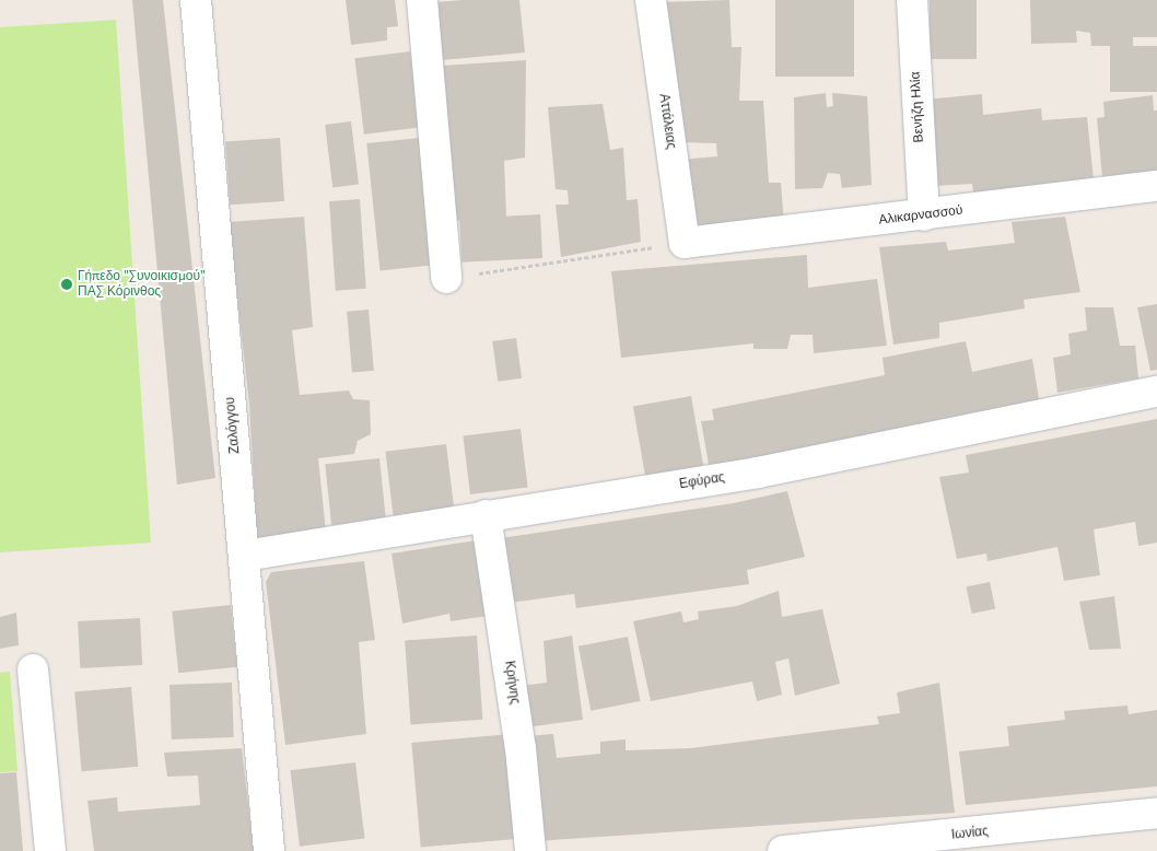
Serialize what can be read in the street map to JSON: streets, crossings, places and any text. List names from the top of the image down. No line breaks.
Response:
{"streets":{"street":["Βενήζη Ηλία","Αττάλειας","Αλικαρνασσού","Ζαλόγγου","Εφύρας","Κρήνης","Ιωνίας"]},"crossings":[["Βενήζη Ηλία","Αλικαρνασσού"],["Αττάλειας","Αλικαρνασσού"],["Ζαλόγγου","Εφύρας"],["Εφύρας","Κρήνης"]],"places":["Γήπεδο \"Συνοικισμού\" ΠΑΣ Κόρινθος"]}
